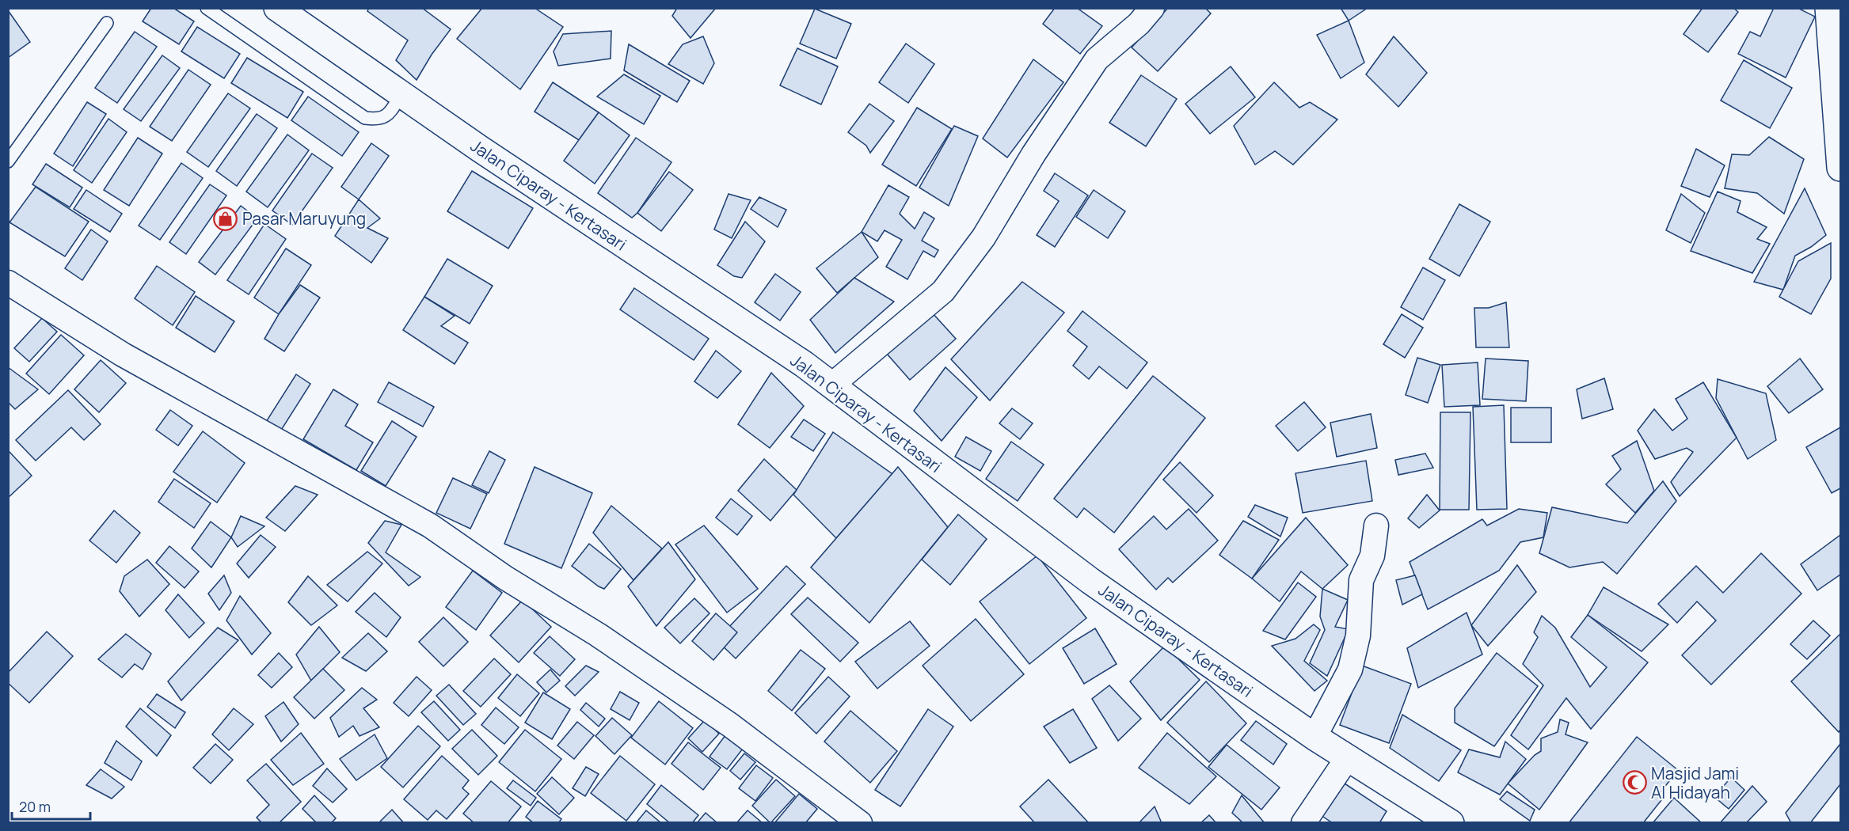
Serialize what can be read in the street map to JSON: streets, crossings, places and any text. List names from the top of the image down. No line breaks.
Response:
{"streets":{"main road":["Jalan Ciparay - Kertasari"]},"places":{"shop":["Pasar Maruyung"],"mosque":["Masjid Jami Al Hidayah"]},"scale_bar":"20 m"}
